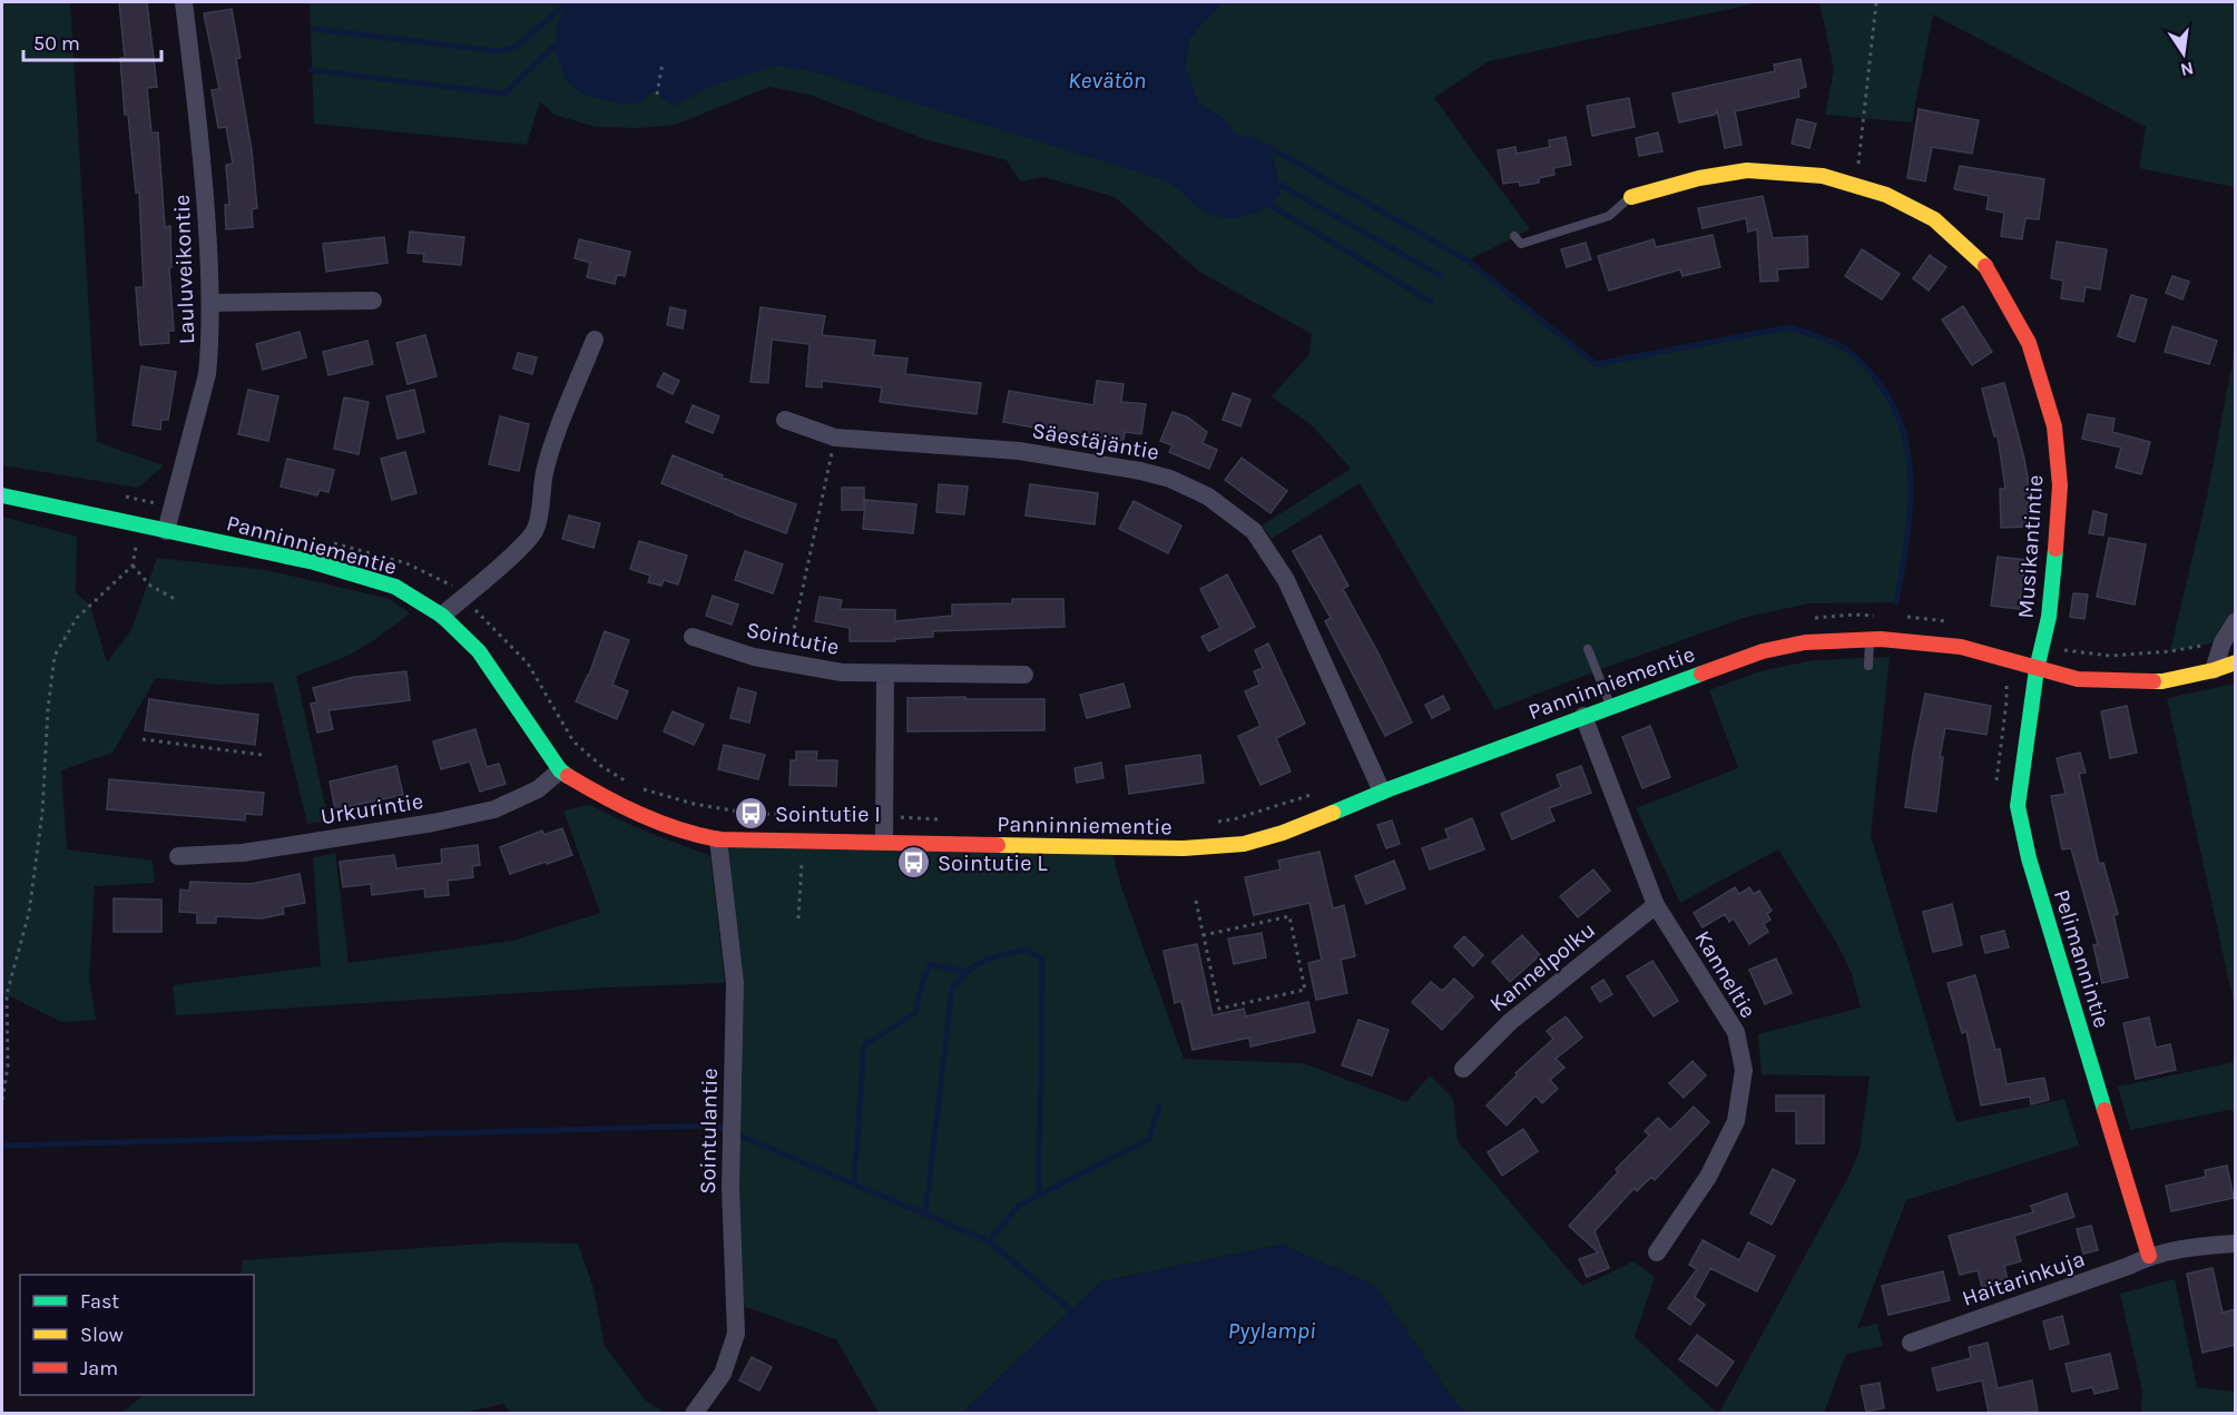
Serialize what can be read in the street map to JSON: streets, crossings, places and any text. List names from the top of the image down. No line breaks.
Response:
{"streets":{"street":["Lauluveikontie","Säestäjäntie","Panninniementie","Musikantintie","Sointutie","Urkurintie","Pelimannintie","Kannelpolku","Kanneltie","Sointulantie","Haitarinkuja"]},"crossings":[["Lauluveikontie","Panninniementie"],["Säestäjäntie","Panninniementie"],["Panninniementie","Musikantintie"],["Panninniementie","Urkurintie"],["Panninniementie","Pelimannintie"],["Panninniementie","Kanneltie"],["Panninniementie","Sointulantie"],["Musikantintie","Pelimannintie"],["Pelimannintie","Haitarinkuja"],["Kannelpolku","Kanneltie"]],"water":["Kevätön","Pyylampi"],"places":{"bus stop":["Sointutie I","Sointutie L"]},"legend":["Fast","Slow","Jam"],"scale_bar":"50 m","north":"bottom"}
